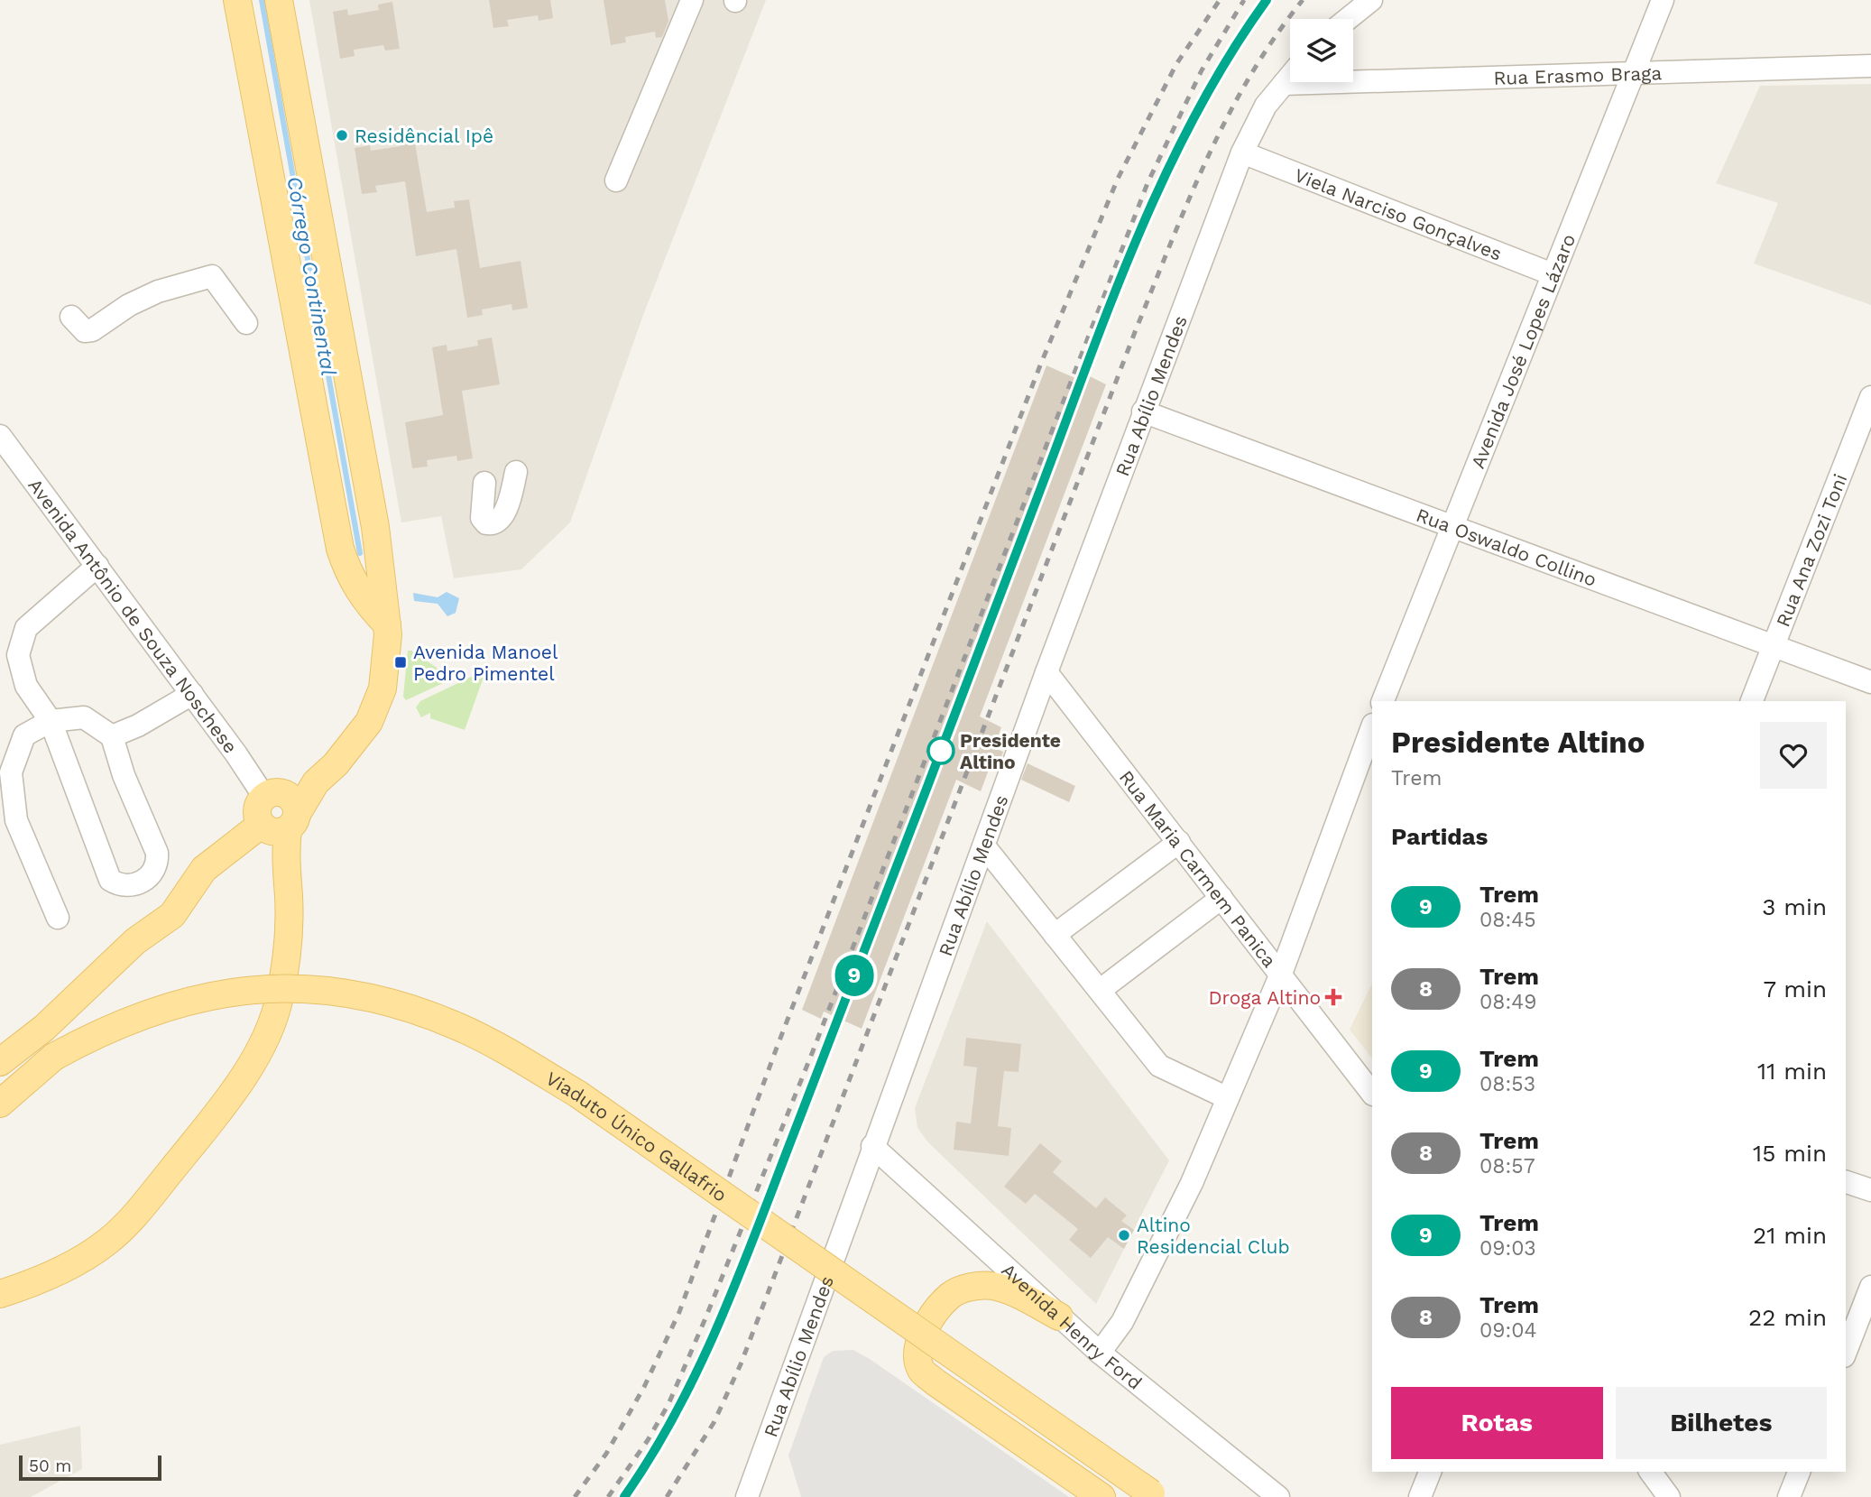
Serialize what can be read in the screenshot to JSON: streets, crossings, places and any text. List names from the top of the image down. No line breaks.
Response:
{"streets":{"main road":["Viaduto Único Gallafrio"],"street":["Rua Erasmo Braga","Viela Narciso Gonçalves","Avenida José Lopes Lázaro","Rua Abílio Mendes","Rua Oswaldo Collino","Rua Ana Zozi Toni","Avenida Antônio de Souza Noschese","Rua Maria Carmem Panica","Avenida Henry Ford"]},"crossings":[["Rua Erasmo Braga","Avenida José Lopes Lázaro"],["Rua Erasmo Braga","Rua Abílio Mendes"],["Viela Narciso Gonçalves","Avenida José Lopes Lázaro"],["Viela Narciso Gonçalves","Rua Abílio Mendes"],["Avenida José Lopes Lázaro","Rua Oswaldo Collino"],["Rua Abílio Mendes","Rua Oswaldo Collino"],["Rua Abílio Mendes","Rua Maria Carmem Panica"],["Rua Abílio Mendes","Avenida Henry Ford"],["Rua Oswaldo Collino","Rua Ana Zozi Toni"]],"water":["Córrego Continental"],"places":{"other":["Residêncial Ipê","Presidente Altino","Altino Residencial Club"],"transit":["Avenida Manoel Pedro Pimentel"],"health":["Droga Altino"]},"scale_bar":"50 m","page":{"on_map":"9","heading":[["Presidente Altino","Trem"],"Partidas"],"list":[{"mark":"9","name":"Trem","note":"08:45","value":"3 min"},{"mark":"8","name":"Trem","note":"08:49","value":"7 min"},{"mark":"9","name":"Trem","note":"08:53","value":"11 min"},{"mark":"8","name":"Trem","note":"08:57","value":"15 min"},{"mark":"9","name":"Trem","note":"09:03","value":"21 min"},{"mark":"8","name":"Trem","note":"09:04","value":"22 min"}],"buttons":["Rotas","Bilhetes"],"scale":"50 m"}}
